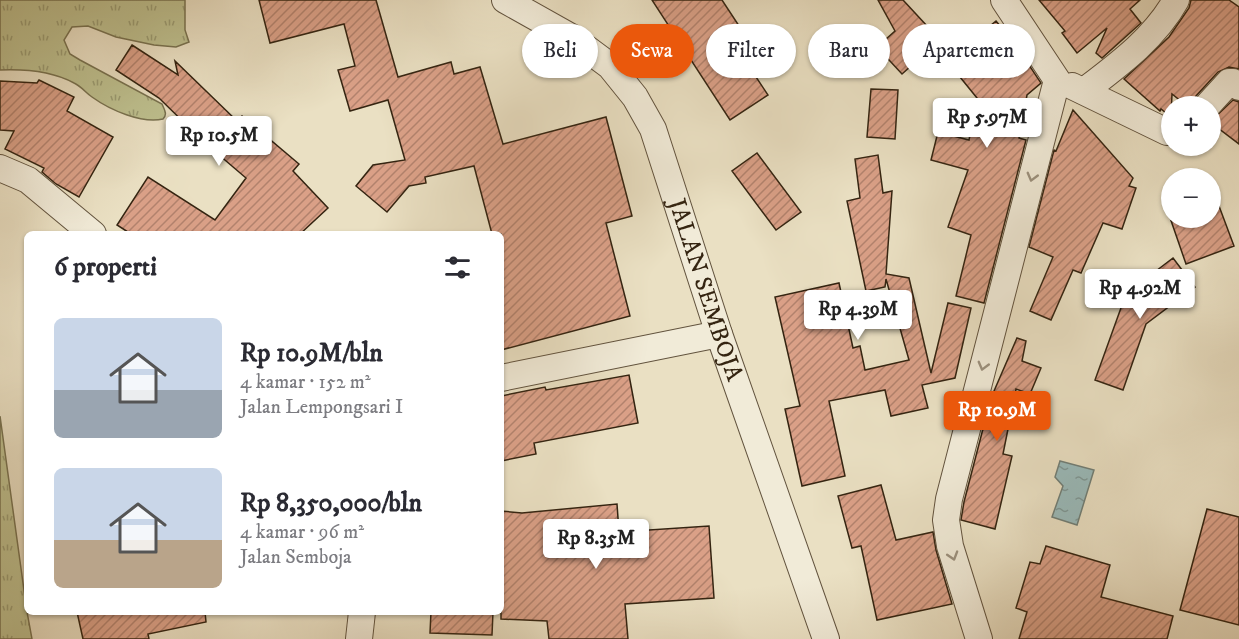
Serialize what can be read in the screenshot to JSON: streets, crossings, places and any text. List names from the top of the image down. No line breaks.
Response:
{"streets":{"street":["JALAN SEMBOJA"]},"page":{"chip":["Beli","Sewa","Filter","Baru","Apartemen"],"map_buttons":["+","−"],"price":["Rp 5.97M","Rp 10.5M","Rp 4.92M","Rp 4.39M","Rp 10.9M","Rp 8.35M"],"heading":"6 properti","list":[{"name":"Rp 10.9M/bln","note":"4 kamar · 152 m² · Jalan Lempongsari I"},{"name":"Rp 8,350,000/bln","note":"4 kamar · 96 m² · Jalan Semboja"}]}}
